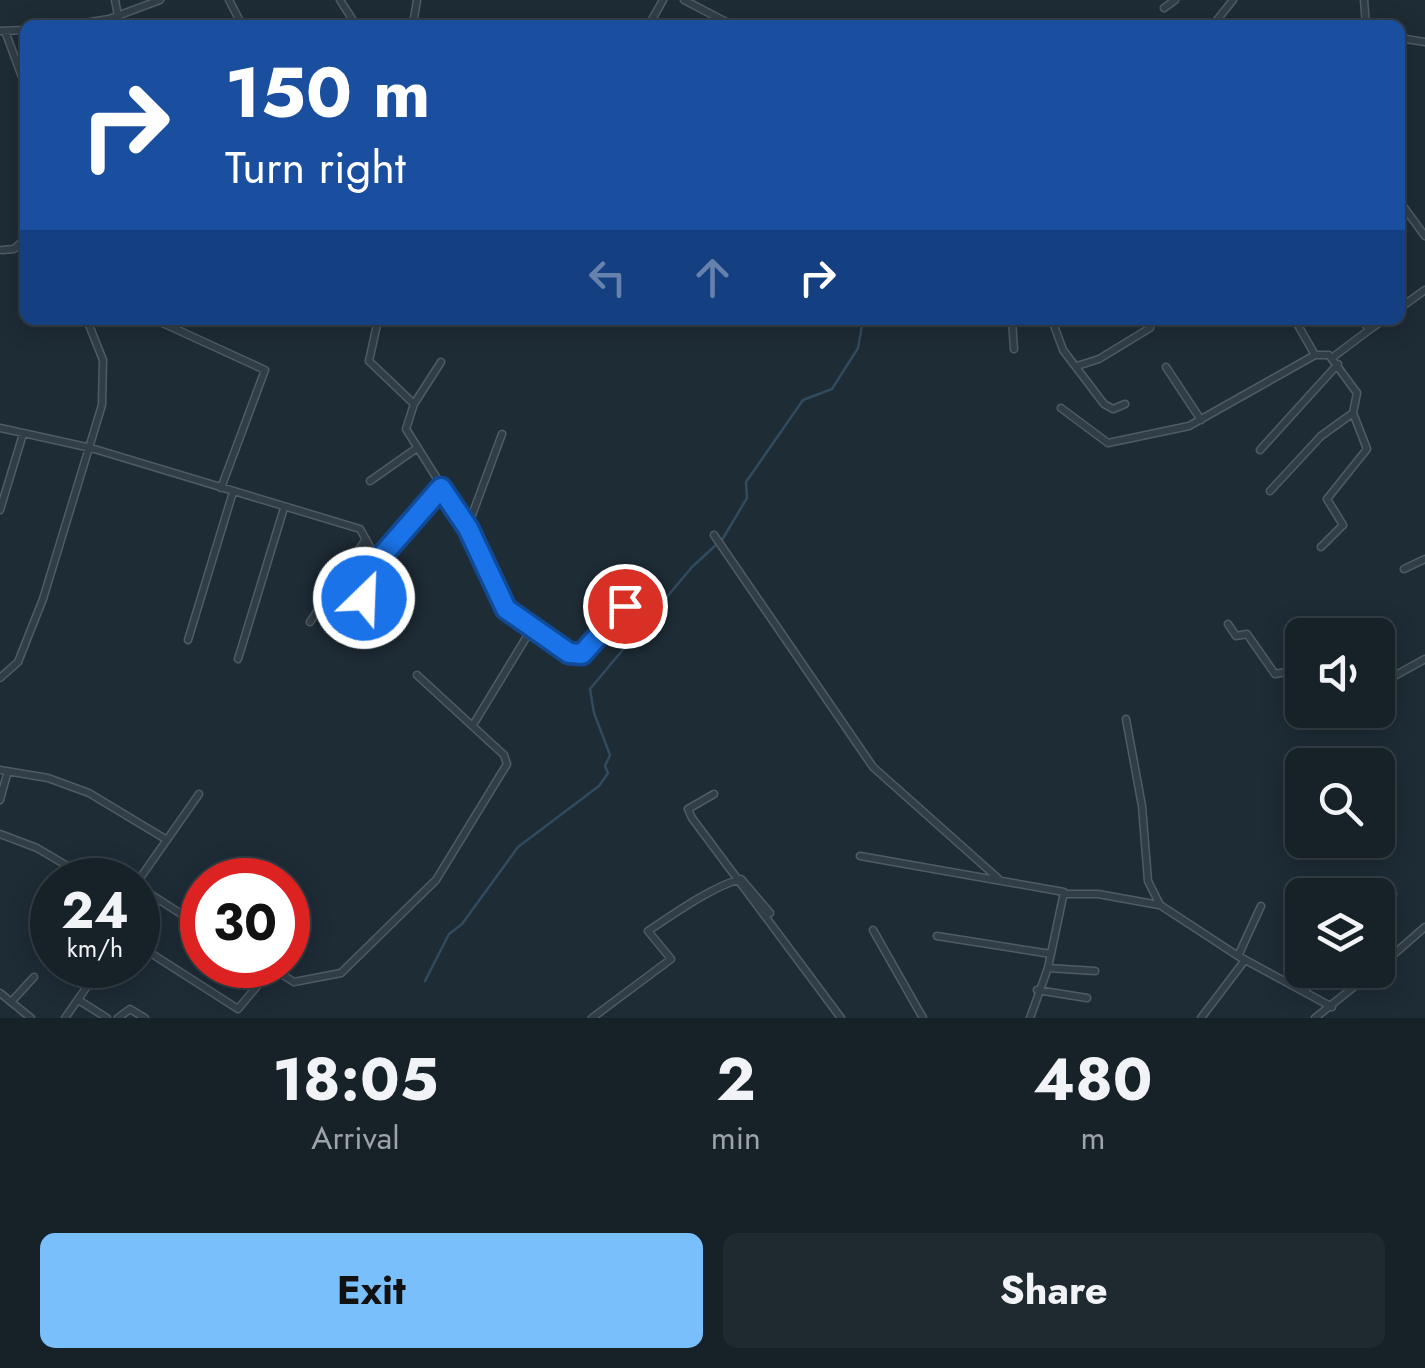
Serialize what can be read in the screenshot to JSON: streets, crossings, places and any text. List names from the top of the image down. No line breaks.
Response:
{"page":{"turn":["150 m","Turn right"],"speed":"24 km/h","limit":"30","eta":["18:05","Arrival","2","min","480","m"],"buttons":["Exit","Share"]}}
